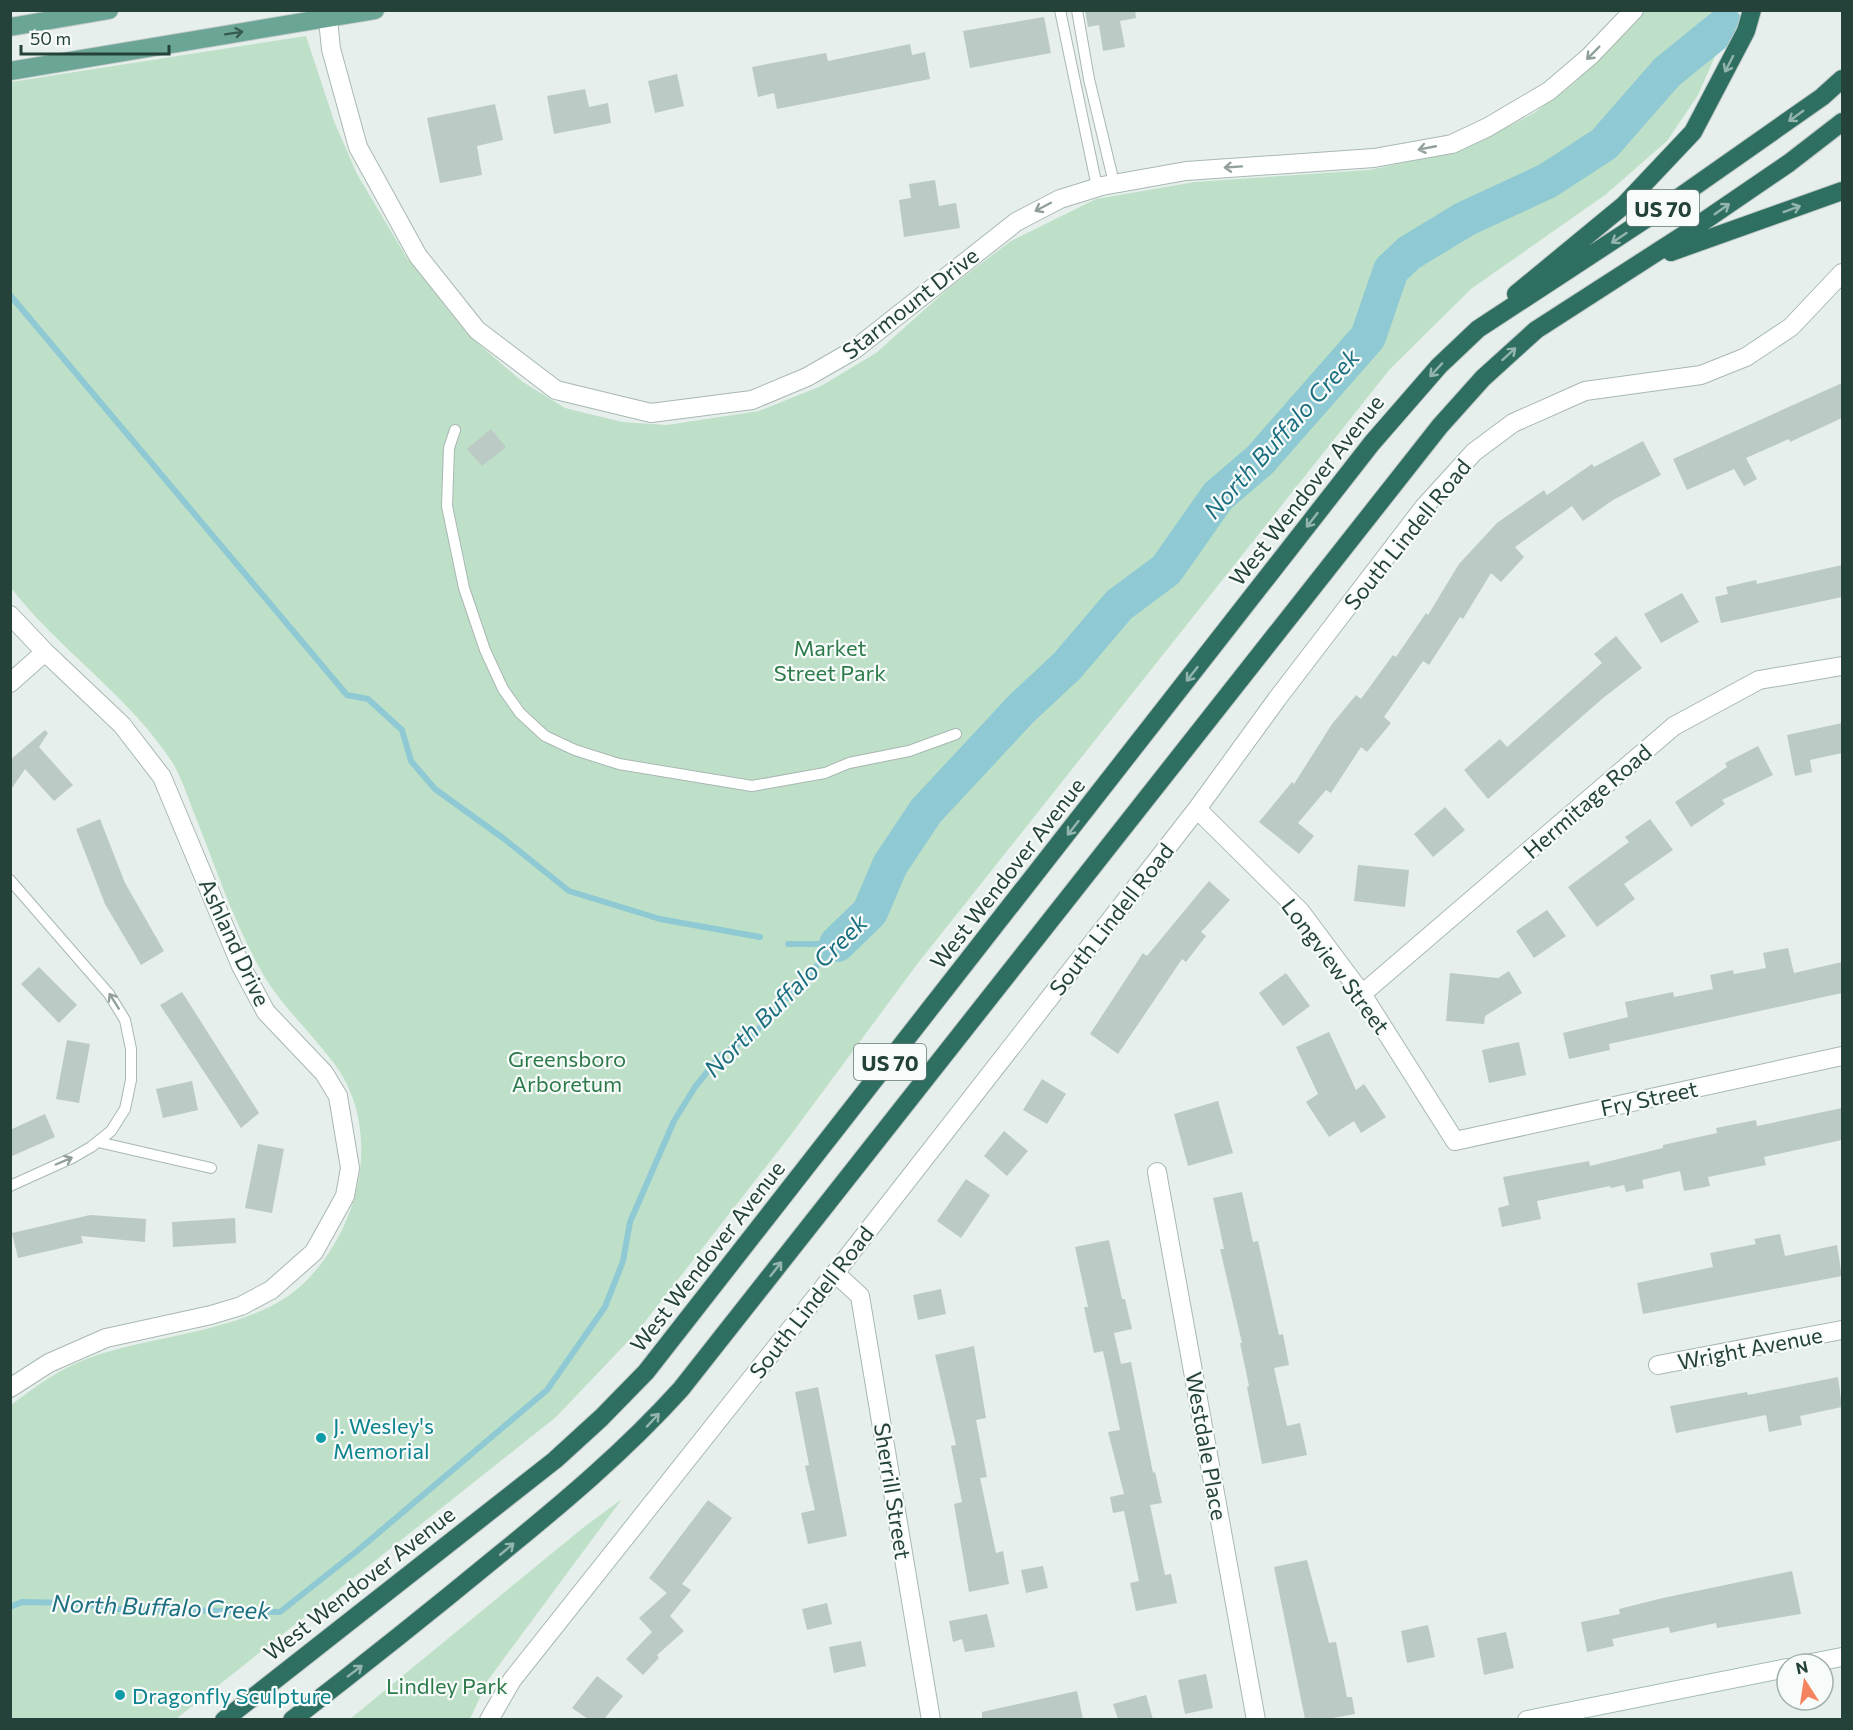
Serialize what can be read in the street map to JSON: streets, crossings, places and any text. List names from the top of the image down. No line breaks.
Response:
{"streets":{"highway":["US 70","West Wendover Avenue"],"street":["Starmount Drive","South Lindell Road","Hermitage Road","Ashland Drive","Longview Street","Fry Street","Wright Avenue","Westdale Place","Sherrill Street"]},"crossings":[["South Lindell Road","Longview Street"],["South Lindell Road","Sherrill Street"],["Hermitage Road","Longview Street"],["Longview Street","Fry Street"]],"water":["North Buffalo Creek"],"parks":["Market Street Park","Greensboro Arboretum","Lindley Park"],"places":["J. Wesley's Memorial","Dragonfly Sculpture"],"scale_bar":"50 m","north":"top"}
